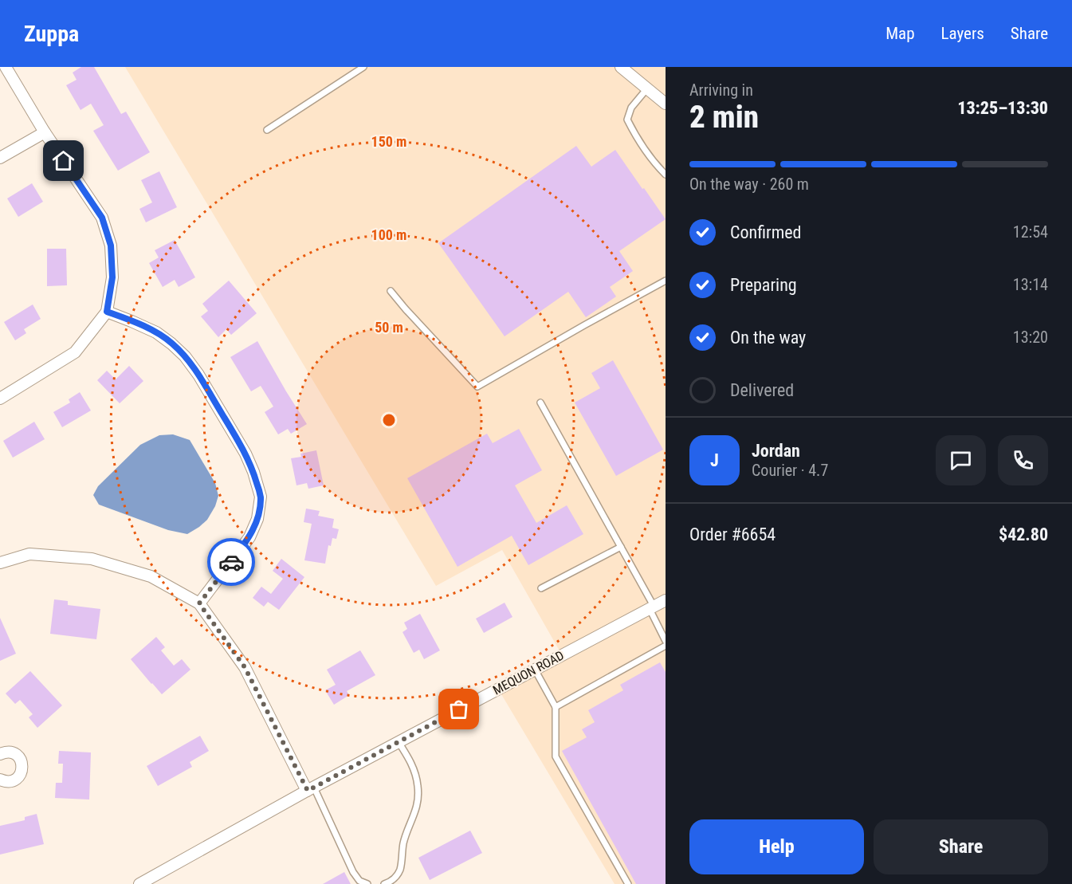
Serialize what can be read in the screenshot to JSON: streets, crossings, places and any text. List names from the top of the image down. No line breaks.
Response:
{"streets":{"street":["MEQUON ROAD"]},"page":{"header":"Zuppa","nav":["Map","Layers","Share"],"heading":["2 min","Arriving in","13:25–13:30"],"panel":["Jordan","Courier · 4.7","Order #6654","$42.80"],"bar":"On the way · 260 m","list":[["Confirmed","12:54"],["Preparing","13:14"],["On the way","13:20"],"Delivered"],"round":"J","buttons":["Help","Share"]},"rings":["150 m","100 m","50 m"]}
